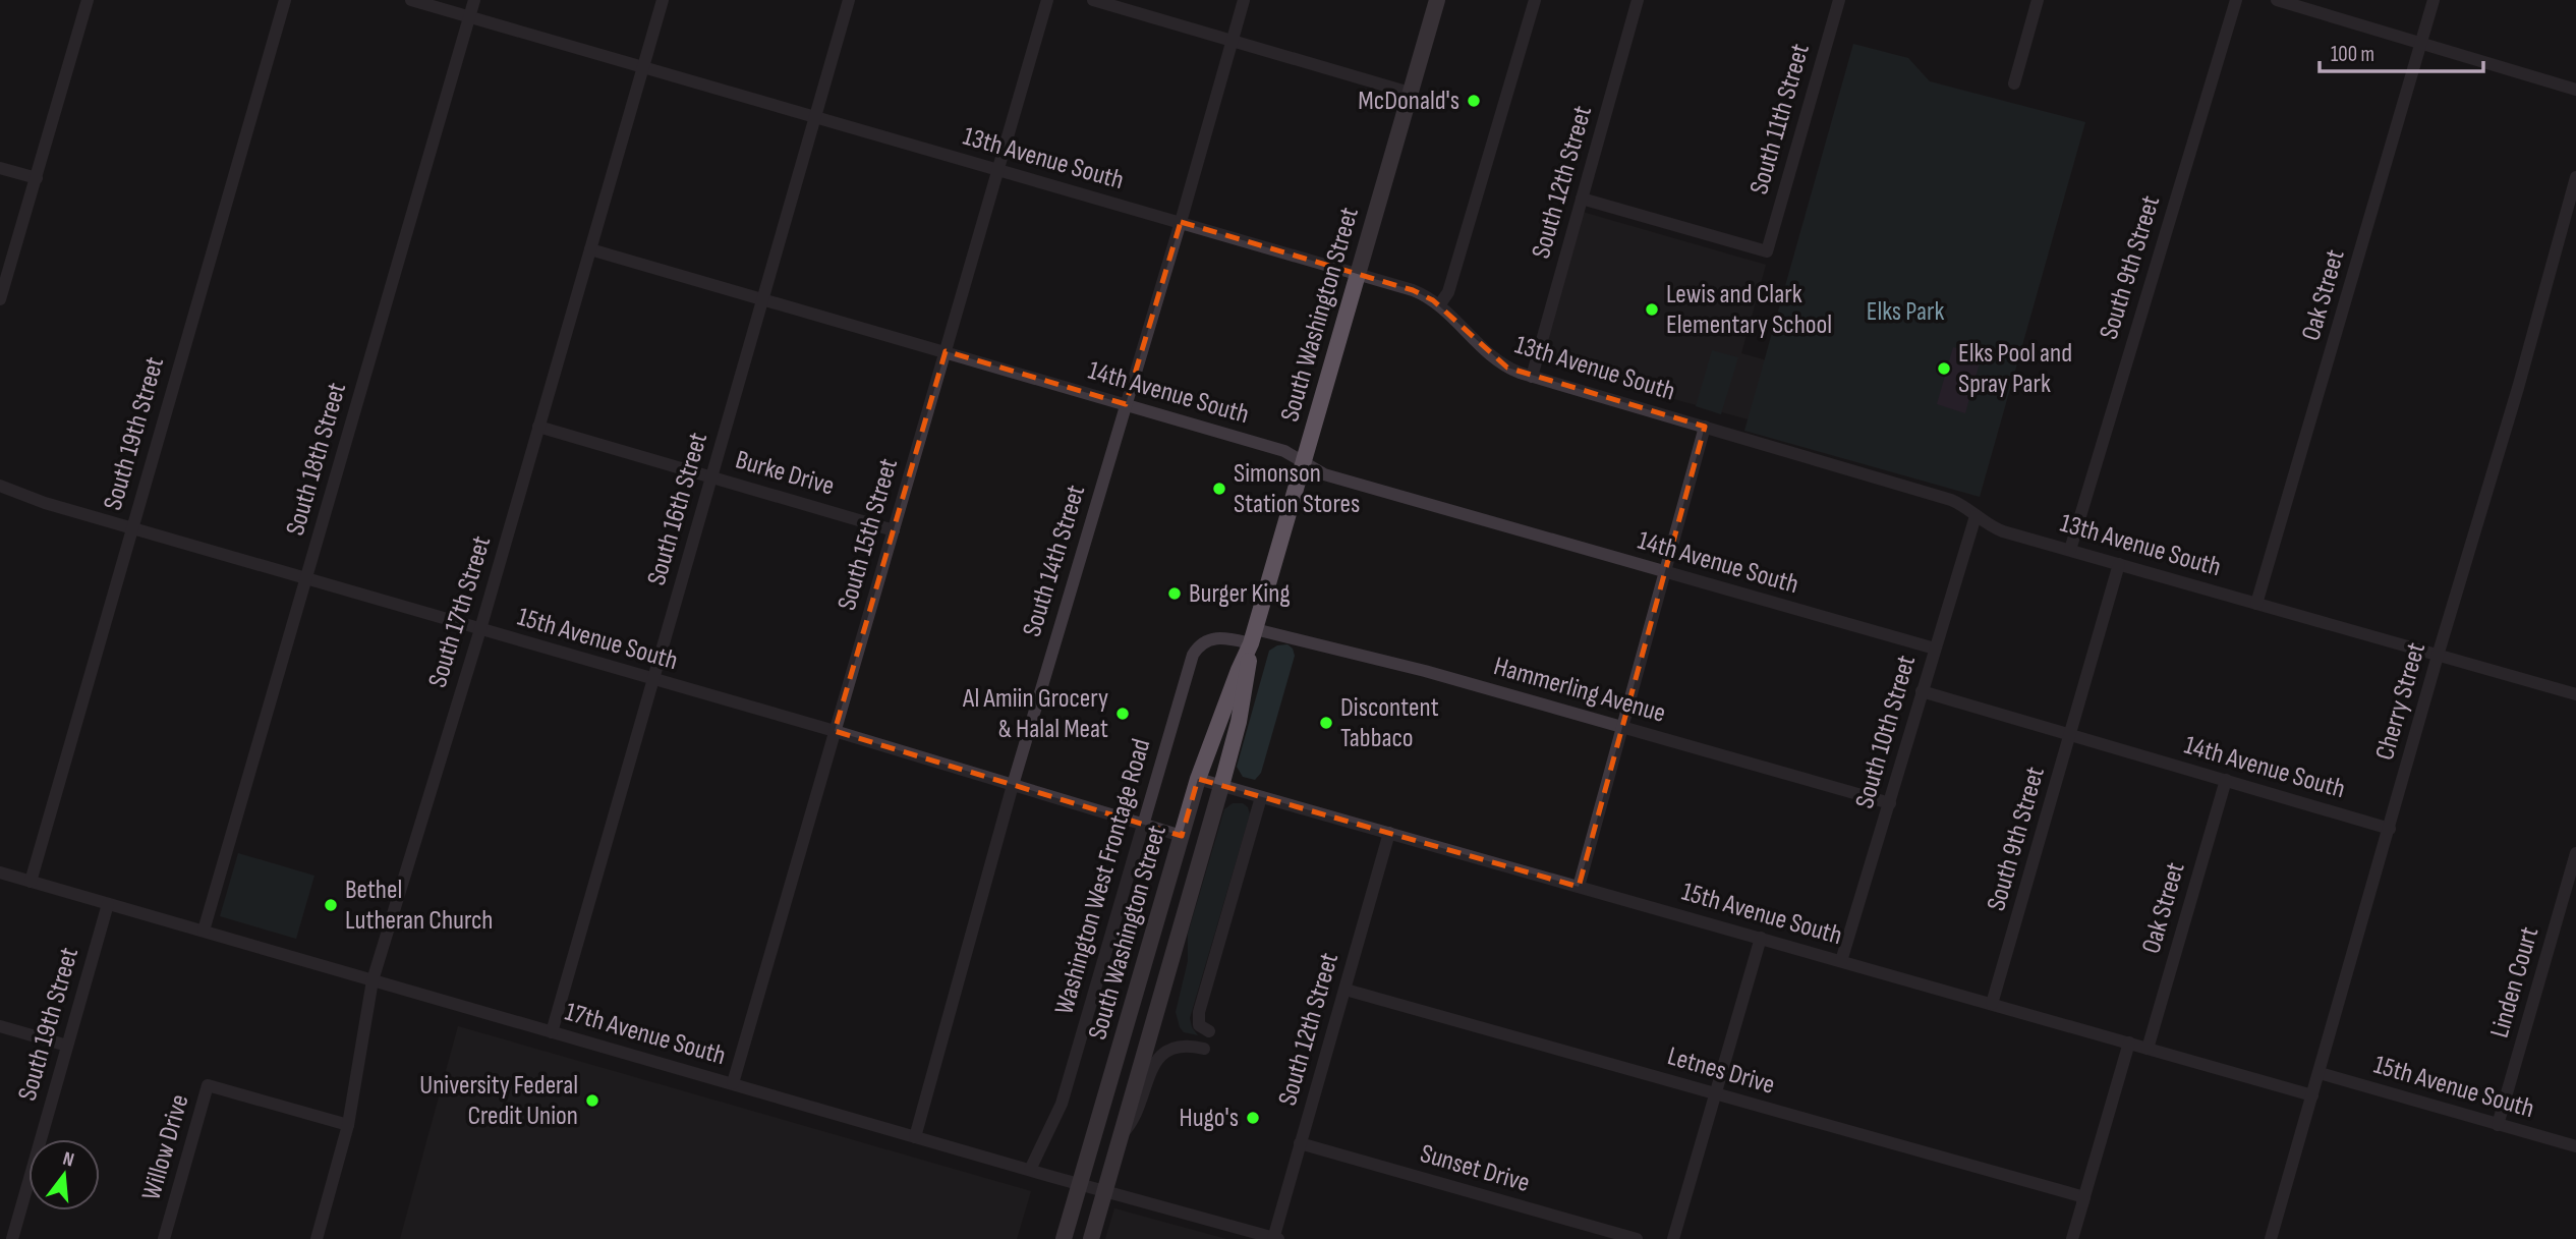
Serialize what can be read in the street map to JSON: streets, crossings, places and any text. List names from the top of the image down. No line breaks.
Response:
{"streets":{"main road":["South Washington Street"],"street":["South 11th Street","13th Avenue South","South 12th Street","South 9th Street","Oak Street","14th Avenue South","South 19th Street","South 18th Street","Burke Drive","South 16th Street","South 15th Street","South 14th Street","South 17th Street","15th Avenue South","Hammerling Avenue","Cherry Street","South 10th Street","Washington West Frontage Road","Linden Court","17th Avenue South","Letnes Drive","Willow Drive","Sunset Drive"]},"crossings":[["South 11th Street","South 12th Street"],["13th Avenue South","South 12th Street"],["13th Avenue South","South 9th Street"],["13th Avenue South","Oak Street"],["13th Avenue South","South Washington Street"],["13th Avenue South","South 18th Street"],["13th Avenue South","South 16th Street"],["13th Avenue South","South 15th Street"],["13th Avenue South","South 14th Street"],["13th Avenue South","South 17th Street"],["13th Avenue South","Cherry Street"],["13th Avenue South","South 10th Street"],["South 12th Street","15th Avenue South"],["South 12th Street","17th Avenue South"],["South 12th Street","Letnes Drive"],["South 12th Street","Sunset Drive"],["South 9th Street","14th Avenue South"],["South 9th Street","15th Avenue South"],["Oak Street","14th Avenue South"],["Oak Street","15th Avenue South"],["South Washington Street","14th Avenue South"],["South Washington Street","15th Avenue South"],["South Washington Street","Hammerling Avenue"],["South Washington Street","Washington West Frontage Road"],["South Washington Street","17th Avenue South"],["14th Avenue South","South 16th Street"],["14th Avenue South","South 15th Street"],["14th Avenue South","South 14th Street"],["14th Avenue South","South 17th Street"],["14th Avenue South","Cherry Street"],["14th Avenue South","South 10th Street"],["South 19th Street","15th Avenue South"],["South 19th Street","17th Avenue South"],["South 18th Street","15th Avenue South"],["South 18th Street","17th Avenue South"],["Burke Drive","South 16th Street"],["Burke Drive","South 15th Street"],["Burke Drive","South 17th Street"],["South 16th Street","15th Avenue South"],["South 16th Street","17th Avenue South"],["South 15th Street","15th Avenue South"],["South 15th Street","17th Avenue South"],["South 14th Street","15th Avenue South"],["South 14th Street","17th Avenue South"],["South 17th Street","15th Avenue South"],["South 17th Street","17th Avenue South"],["South 17th Street","Willow Drive"],["15th Avenue South","Cherry Street"],["15th Avenue South","South 10th Street"],["15th Avenue South","Washington West Frontage Road"],["15th Avenue South","Linden Court"],["Hammerling Avenue","South 10th Street"],["Hammerling Avenue","Washington West Frontage Road"],["Washington West Frontage Road","17th Avenue South"]],"parks":["Elks Park"],"places":["McDonald's","Lewis and Clark Elementary School","Elks Pool and Spray Park","Simonson Station Stores","Burger King","Al Amiin Grocery & Halal Meat","Discontent Tabbaco","Bethel Lutheran Church","University Federal Credit Union","Hugo's"],"scale_bar":"100 m","north":"top"}
